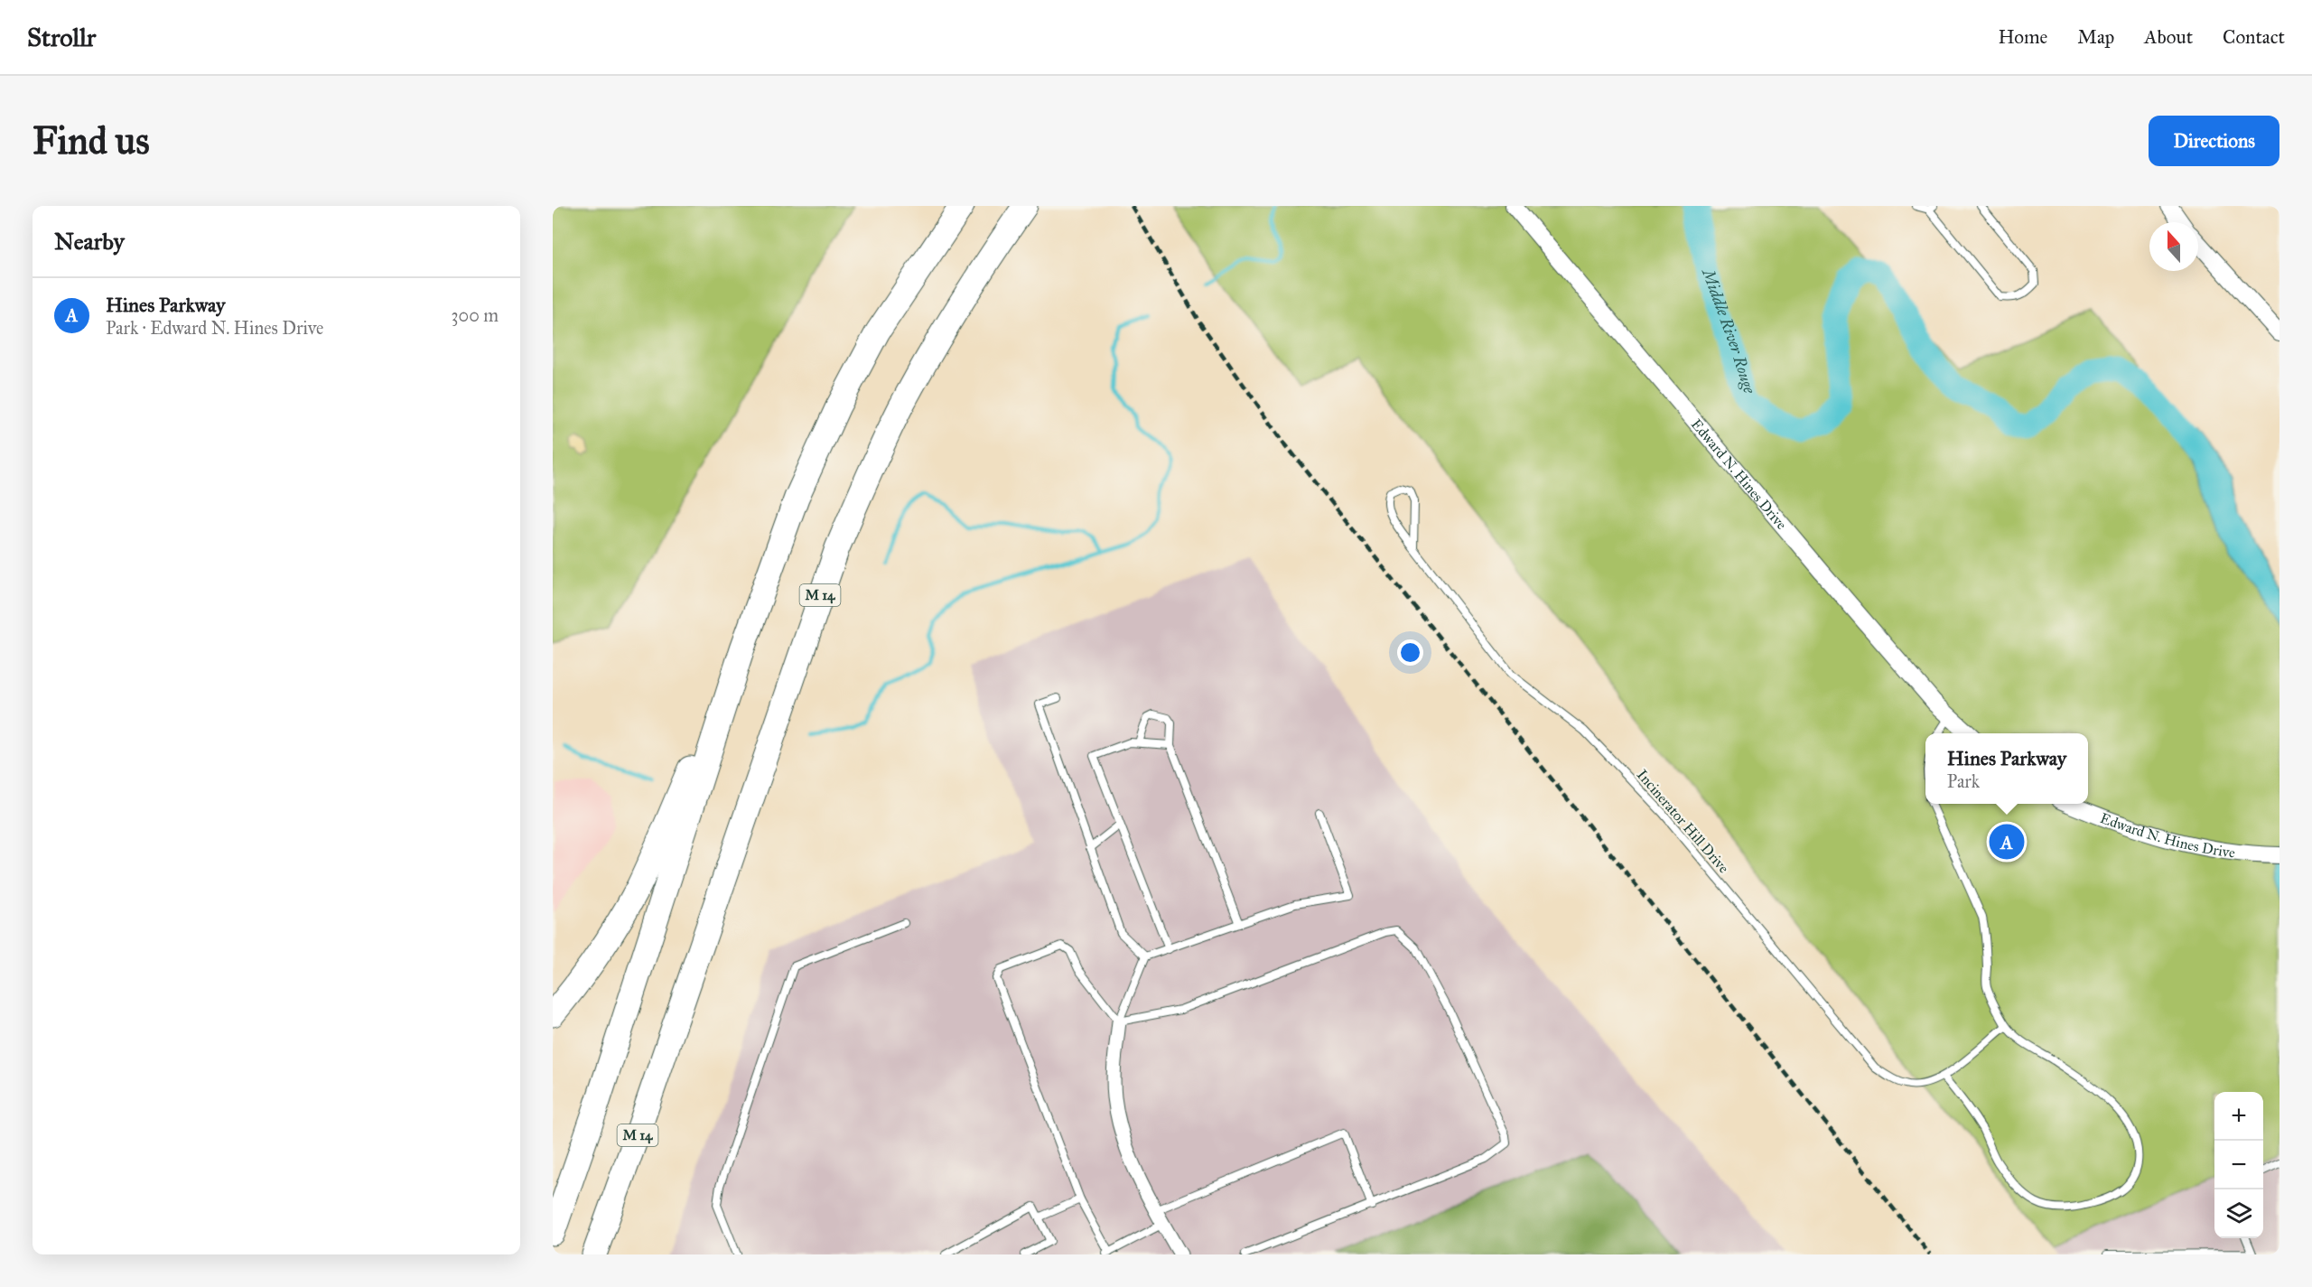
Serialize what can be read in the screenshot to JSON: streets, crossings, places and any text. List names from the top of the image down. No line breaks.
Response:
{"streets":{"highway":["M 14"],"street":["Edward N. Hines Drive"],"lane":["Incinerator Hill Drive"]},"water":["Middle River Rouge"],"north":"top","page":{"header":"Strollr","nav":["Home","Map","About","Contact"],"buttons":"Directions","title":"Find us","heading":"Nearby","list":[{"mark":"A","name":"Hines Parkway","note":"Park · Edward N. Hines Drive","value":"300 m"}],"popup":["Hines Parkway","Park"],"pins":"A","map_buttons":["+","−"]}}
